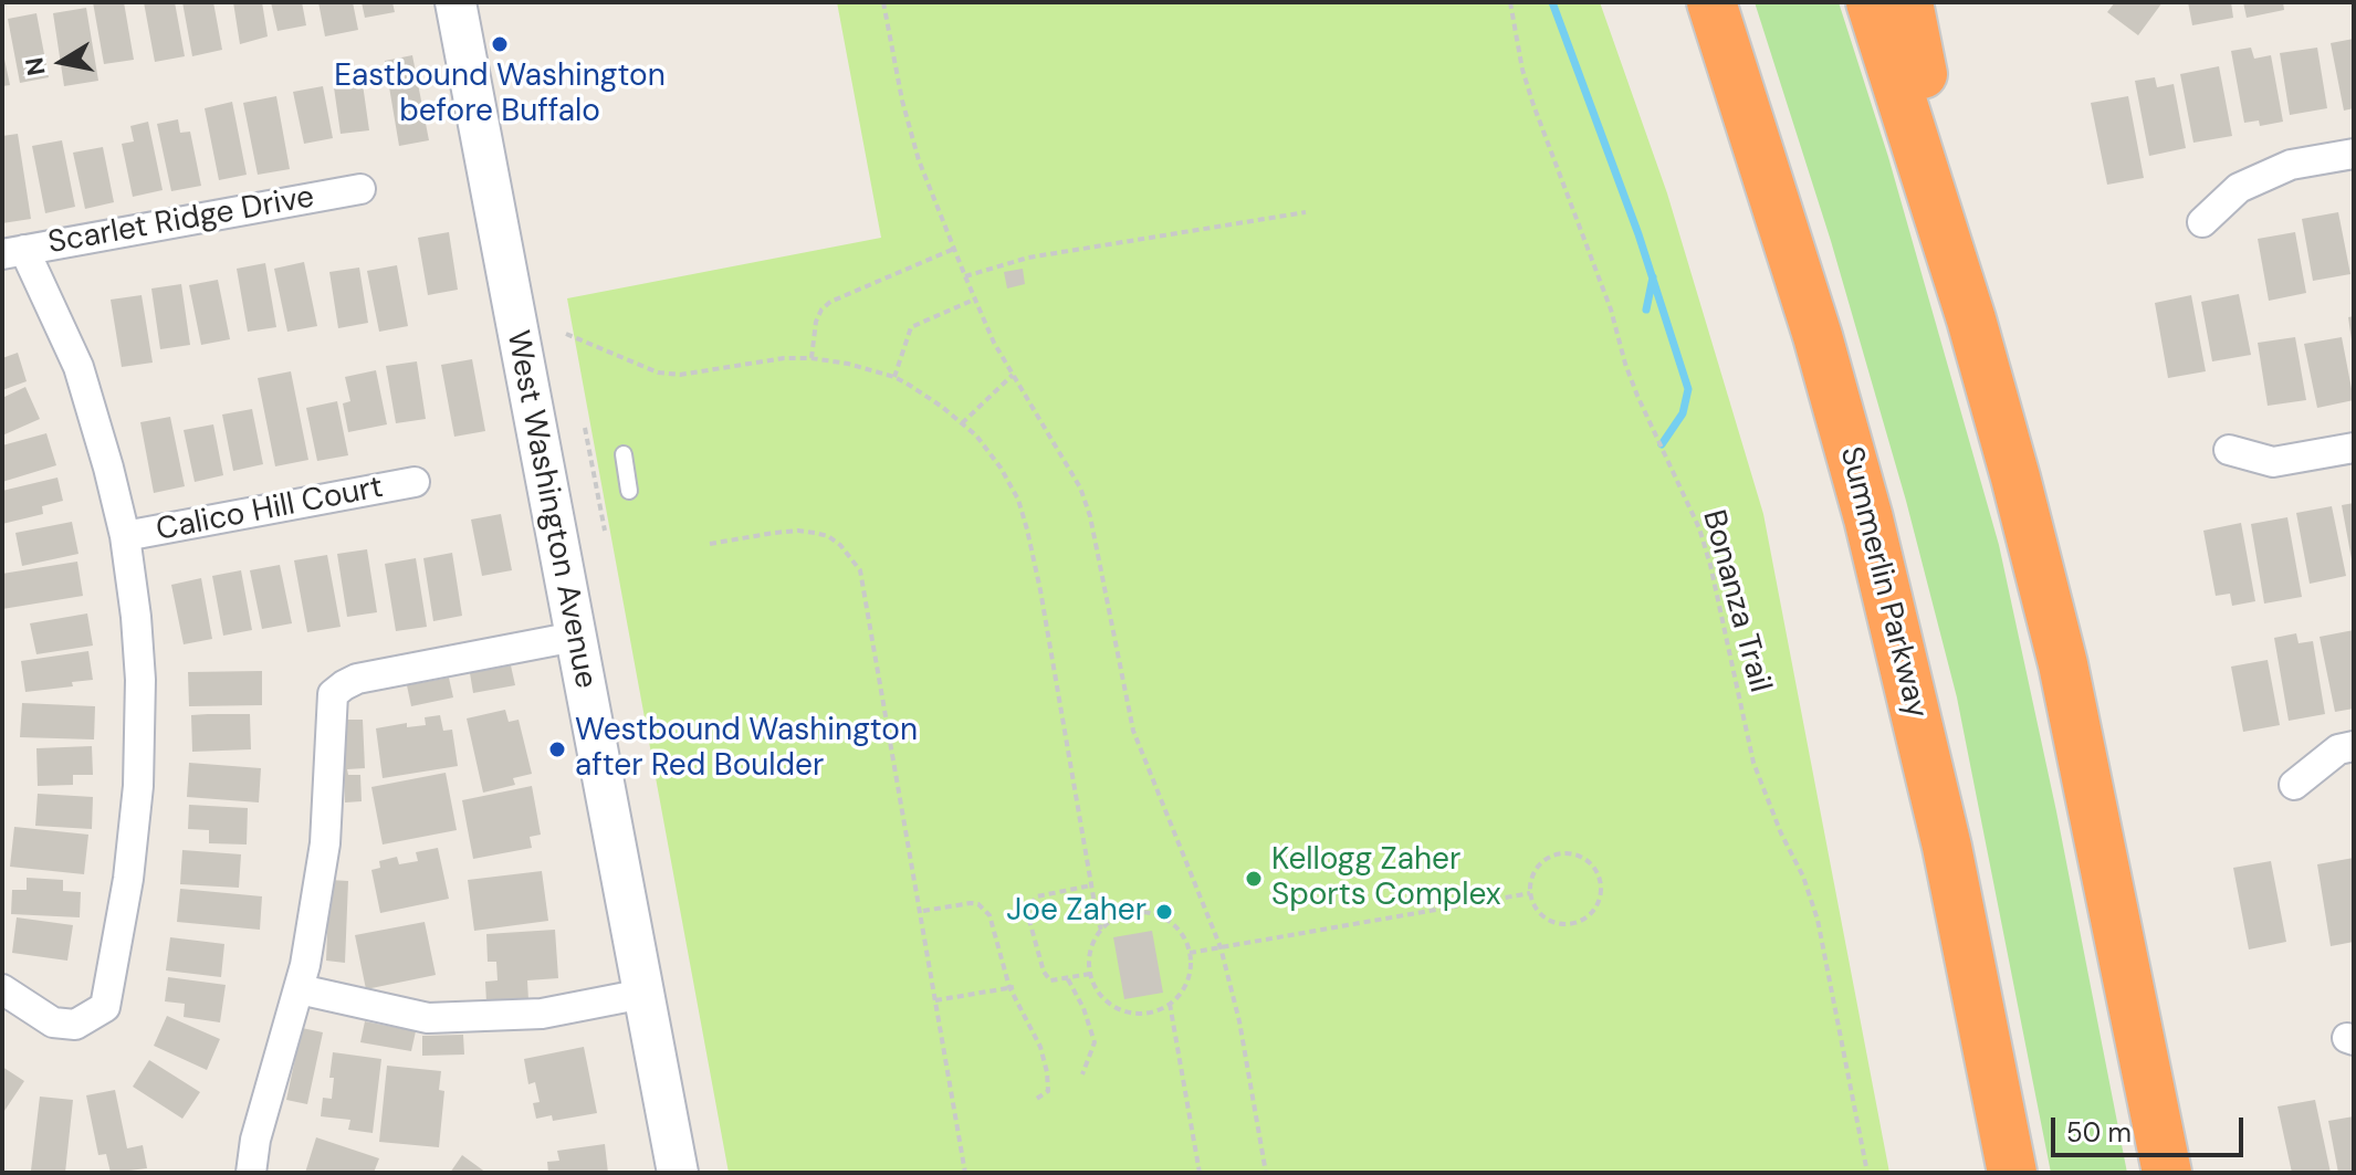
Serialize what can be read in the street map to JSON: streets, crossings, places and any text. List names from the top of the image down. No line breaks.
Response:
{"streets":{"highway":["Summerlin Parkway"],"main road":["West Washington Avenue"],"street":["Scarlet Ridge Drive","Calico Hill Court"],"path":["Bonanza Trail"]},"places":["Eastbound Washington before Buffalo","Westbound Washington after Red Boulder","Kellogg Zaher Sports Complex","Joe Zaher"],"scale_bar":"50 m","north":"left"}
